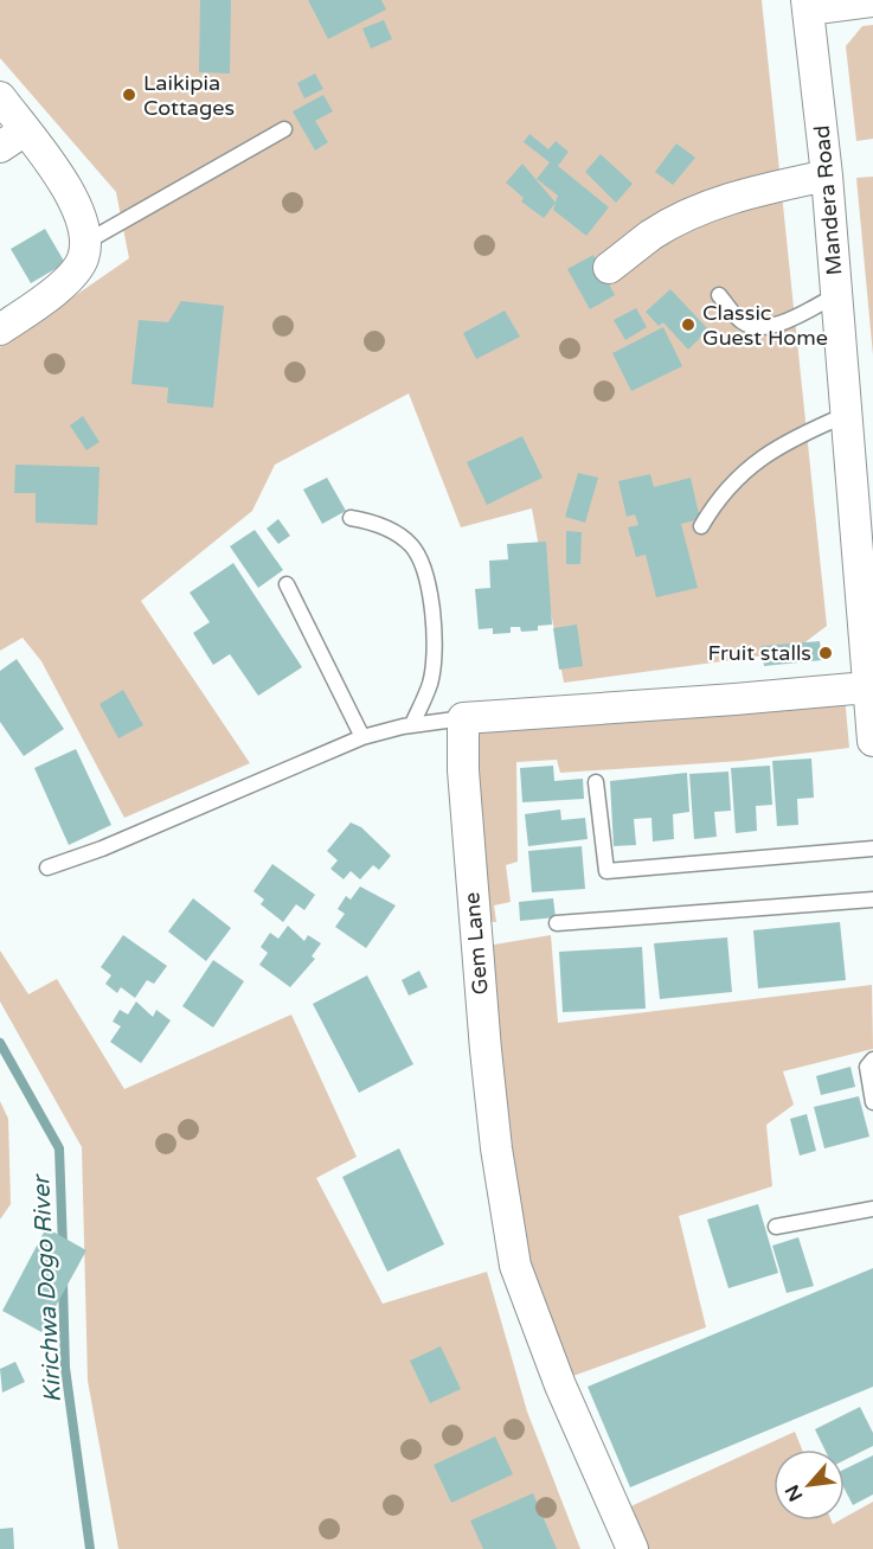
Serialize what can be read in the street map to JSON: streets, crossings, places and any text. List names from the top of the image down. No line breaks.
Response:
{"streets":{"street":["Mandera Road","Gem Lane"]},"water":["Kirichwa Dogo River"],"places":["Laikipia Cottages","Classic Guest Home","Fruit stalls"],"north":"bottom left"}
